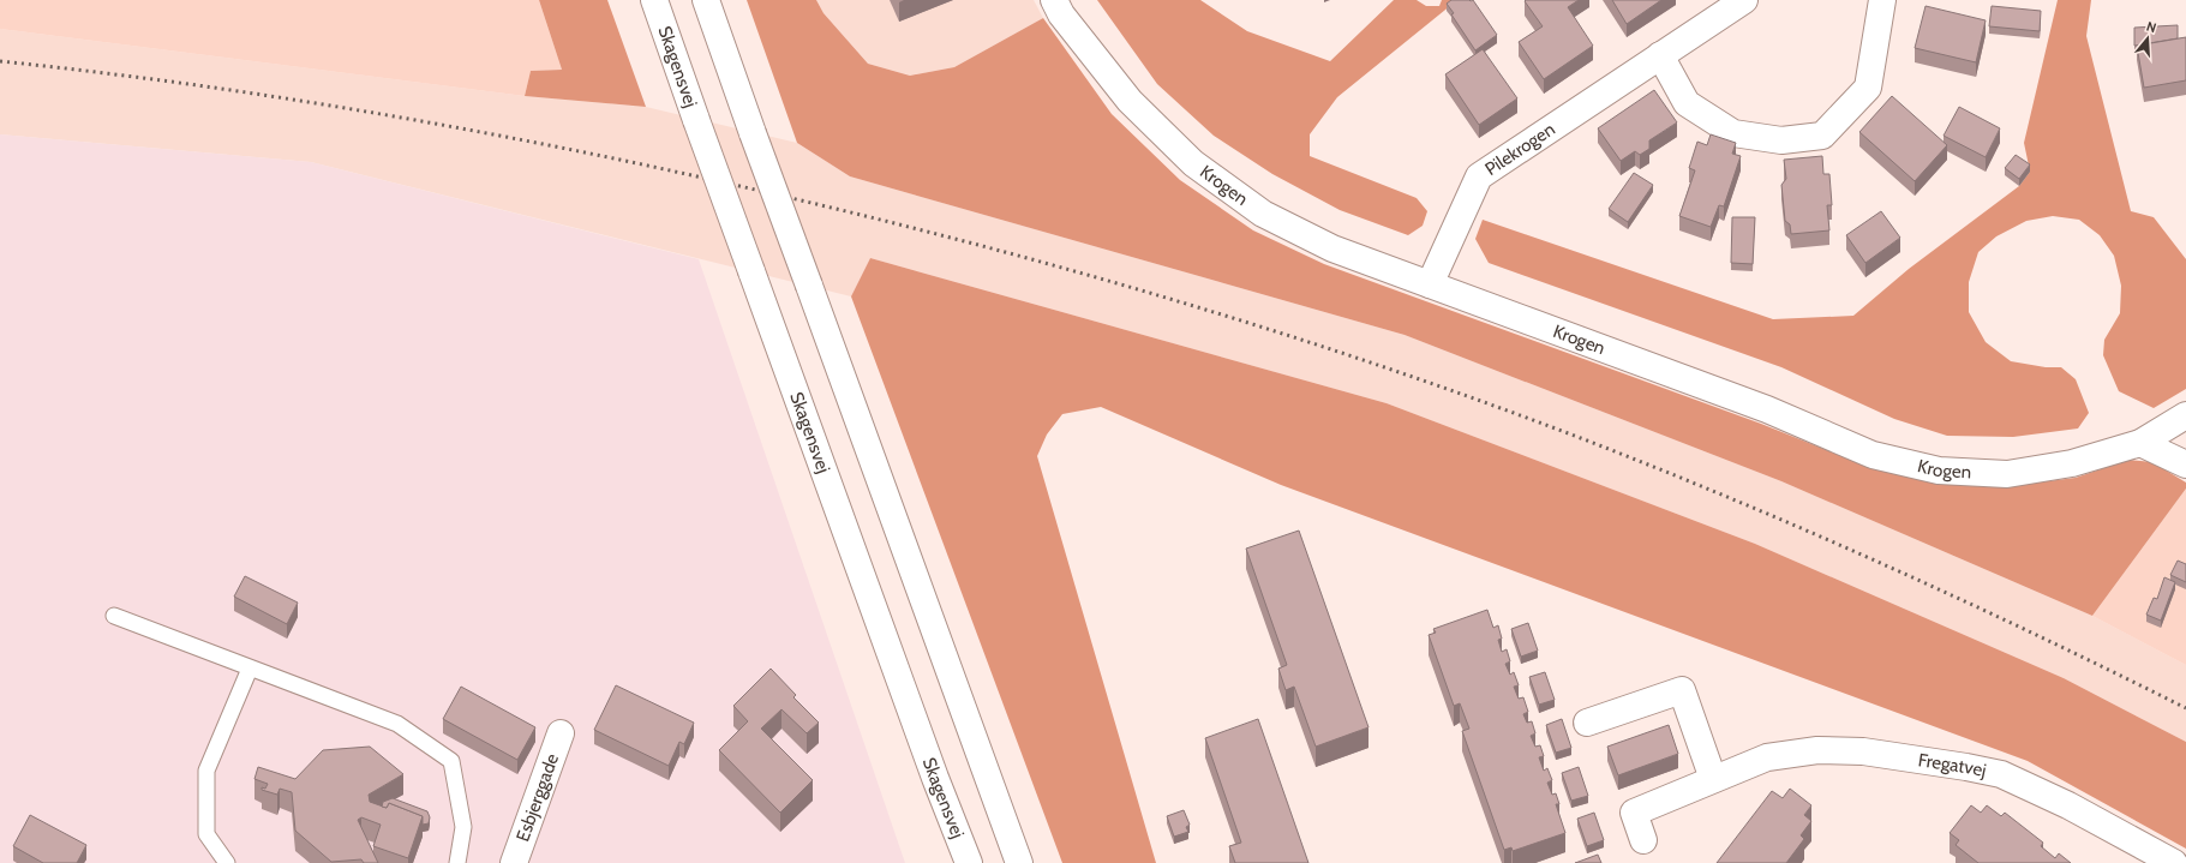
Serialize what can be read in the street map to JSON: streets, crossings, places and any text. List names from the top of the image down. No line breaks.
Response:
{"streets":{"street":["Skagensvej","Pilekrogen","Krogen","Fregatvej","Esbjerggade"]},"crossings":[["Pilekrogen","Krogen"]],"north":"top"}
